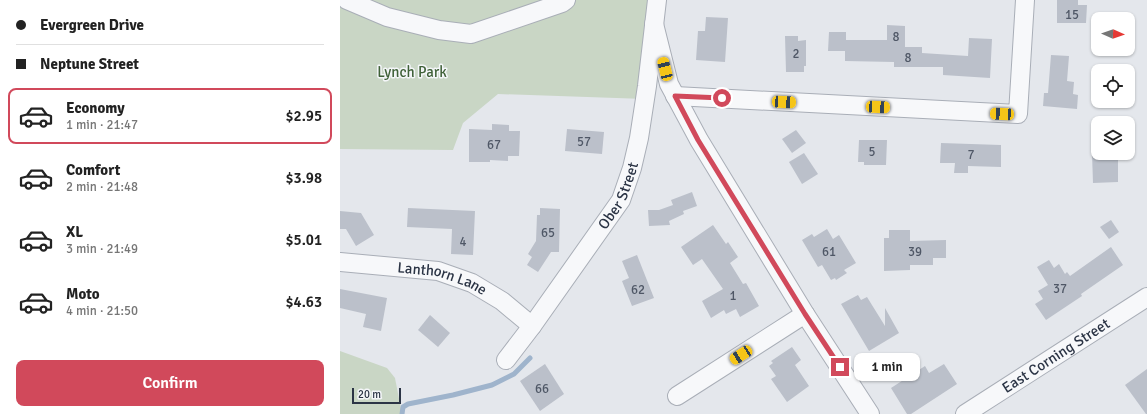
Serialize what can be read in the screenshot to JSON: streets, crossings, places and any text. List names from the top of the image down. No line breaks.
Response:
{"streets":{"street":["Ober Street","Lanthorn Lane","East Corning Street"]},"crossings":[["Ober Street","Lanthorn Lane"]],"parks":["Lynch Park"],"house_numbers":["15","8","2","8","57","67","5","7","65","4","61","39","37","62","1","66"],"scale_bar":"20 m","north":"right","page":{"banner":["Evergreen Drive","Neptune Street"],"list":[{"name":"Economy","note":"1 min · 21:47","value":"$2.95"},{"name":"Comfort","note":"2 min · 21:48","value":"$3.98"},{"name":"XL","note":"3 min · 21:49","value":"$5.01"},{"name":"Moto","note":"4 min · 21:50","value":"$4.63"}],"buttons":"Confirm","bubble":"1 min","scale":"20 m"}}
